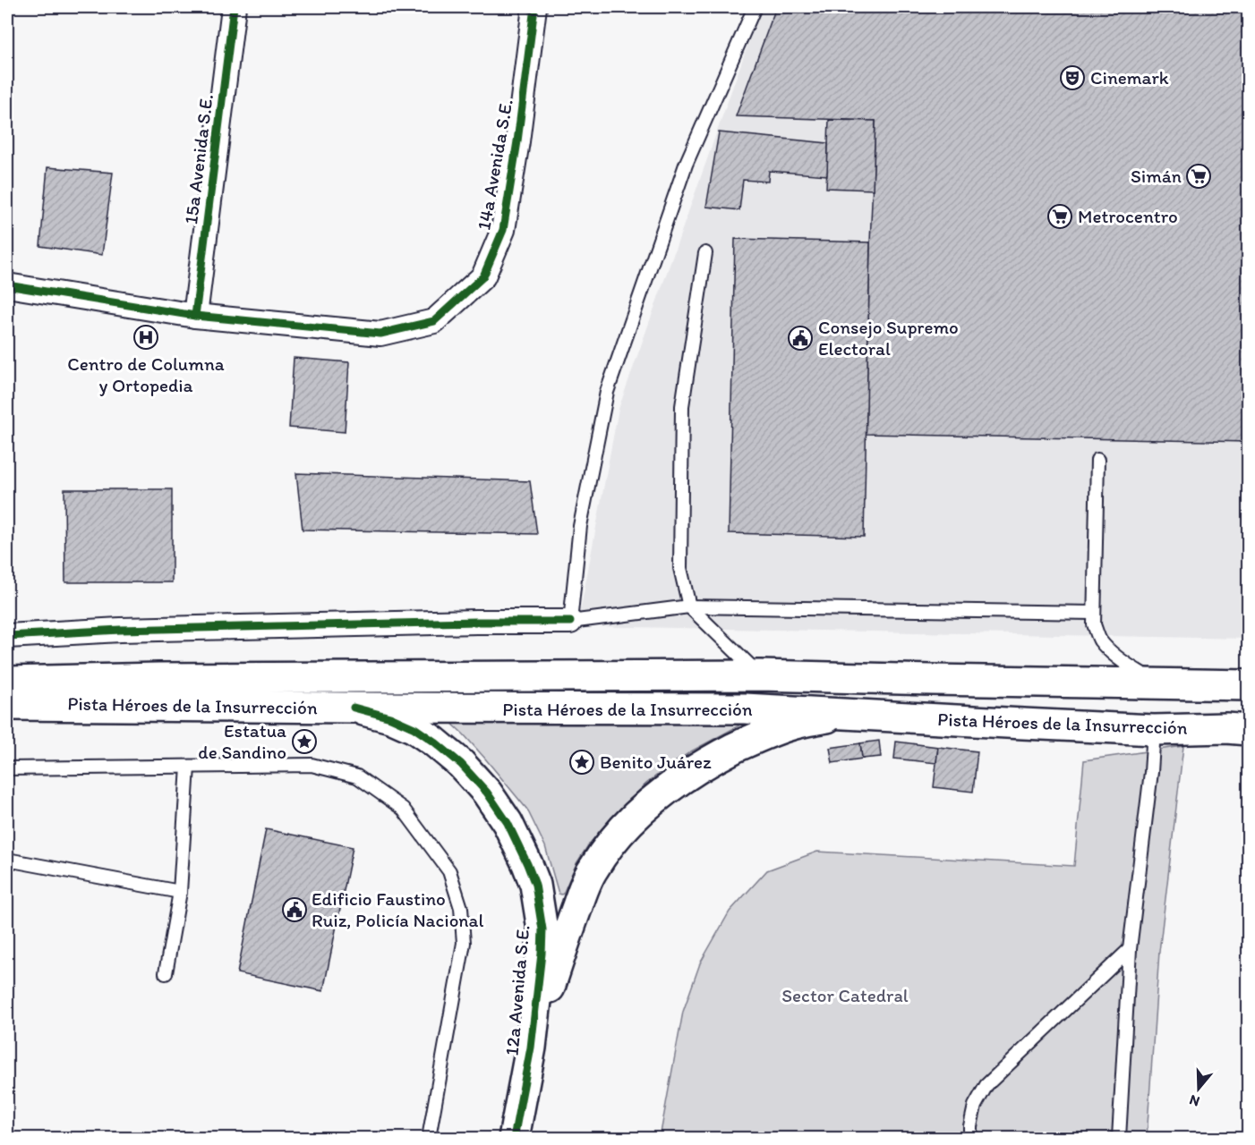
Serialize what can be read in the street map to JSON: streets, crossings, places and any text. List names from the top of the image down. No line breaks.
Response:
{"streets":{"main road":["Pista Héroes de la Insurrección","12a Avenida S.E."],"street":["15a Avenida S.E.","14a Avenida S.E."]},"crossings":[["15a Avenida S.E.","14a Avenida S.E."],["Pista Héroes de la Insurrección","12a Avenida S.E."]],"parks":["Sector Catedral"],"places":{"theatre":["Cinemark"],"supermarket":["Simán","Metrocentro"],"hospital":["Centro de Columna y Ortopedia"],"public building":["Consejo Supremo Electoral","Edificio Faustino Ruiz, Policía Nacional"],"place":["Estatua de Sandino","Benito Juárez"]},"north":"bottom"}
